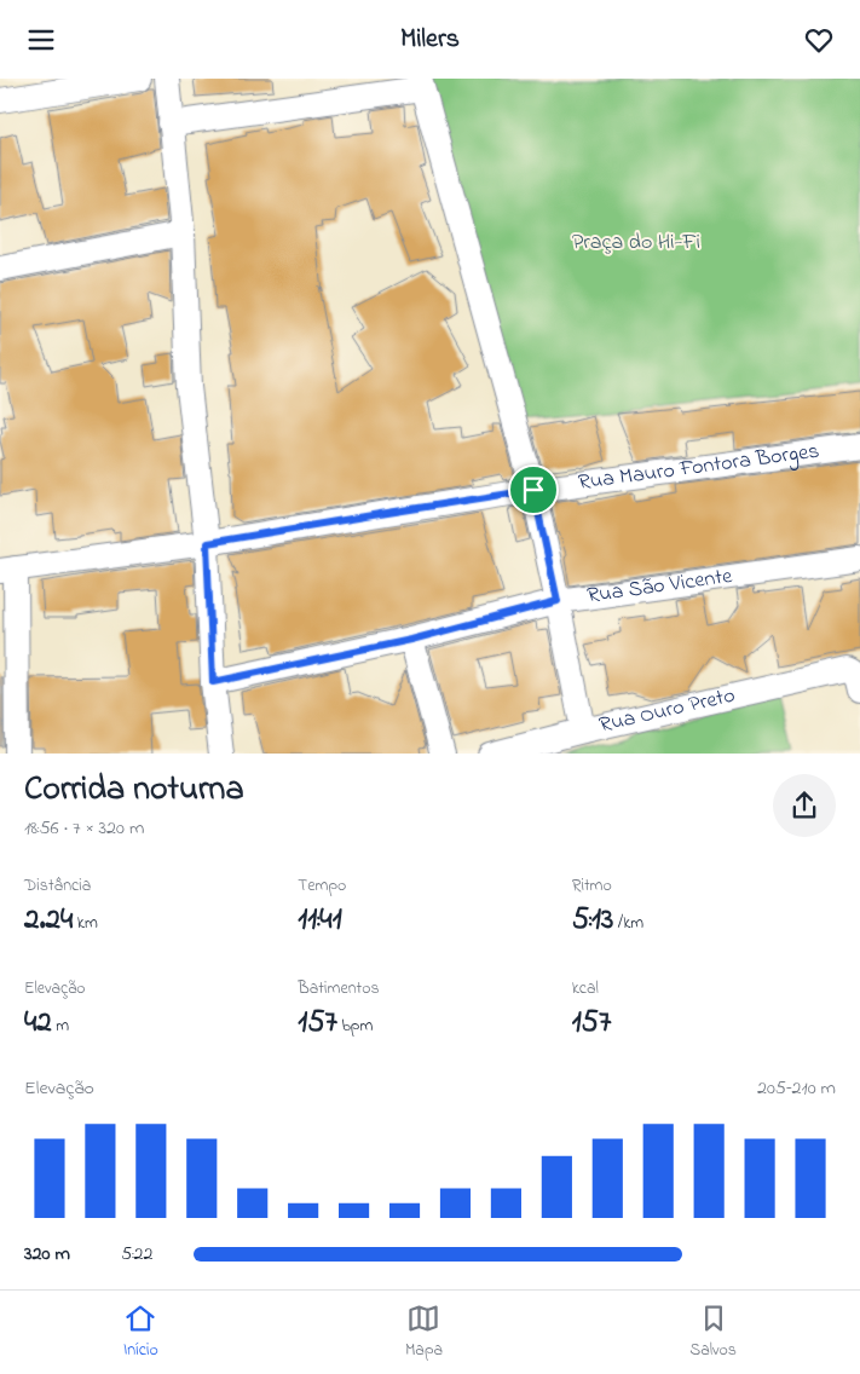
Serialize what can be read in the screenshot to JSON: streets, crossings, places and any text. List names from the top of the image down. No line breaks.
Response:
{"streets":{"street":["Rua Mauro Fontora Borges","Rua São Vicente","Rua Ouro Preto"]},"parks":["Praça do Hi-Fi"],"page":{"header":"Milers","heading":["Corrida noturna","18:56 · 7 × 320 m"],"stats":[["Distância","2.24 km"],["Tempo","11:41"],["Ritmo","5:13 /km"],["Elevação","42 m"],["Batimentos","157 bpm"],["kcal","157"]],"chart":["Elevação","205–210 m"],"list":[{"name":"320 m","note":"5:22"}],"tabs":["Início","Mapa","Salvos"]}}
